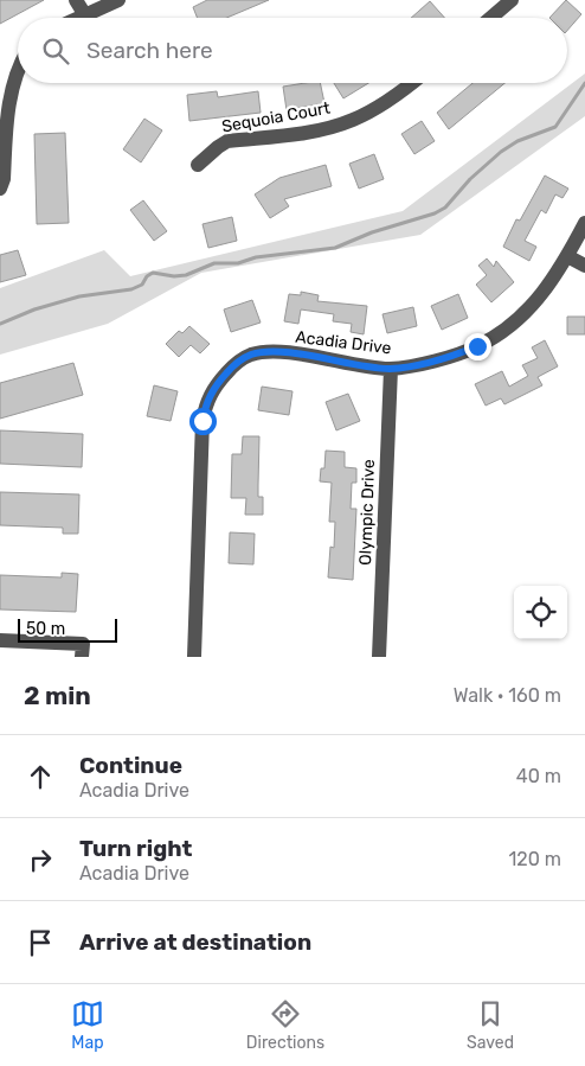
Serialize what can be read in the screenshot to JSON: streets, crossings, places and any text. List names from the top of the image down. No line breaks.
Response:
{"streets":{"street":["Sequoia Court","Acadia Drive","Olympic Drive"]},"crossings":[["Acadia Drive","Olympic Drive"]],"scale_bar":"50 m","page":{"search":"Search here","scale":"50 m","heading":["2 min","Walk · 160 m"],"list":[["Continue","Acadia Drive","40 m"],["Turn right","Acadia Drive","120 m"],"Arrive at destination"],"nav":["Map","Directions","Saved"]}}
